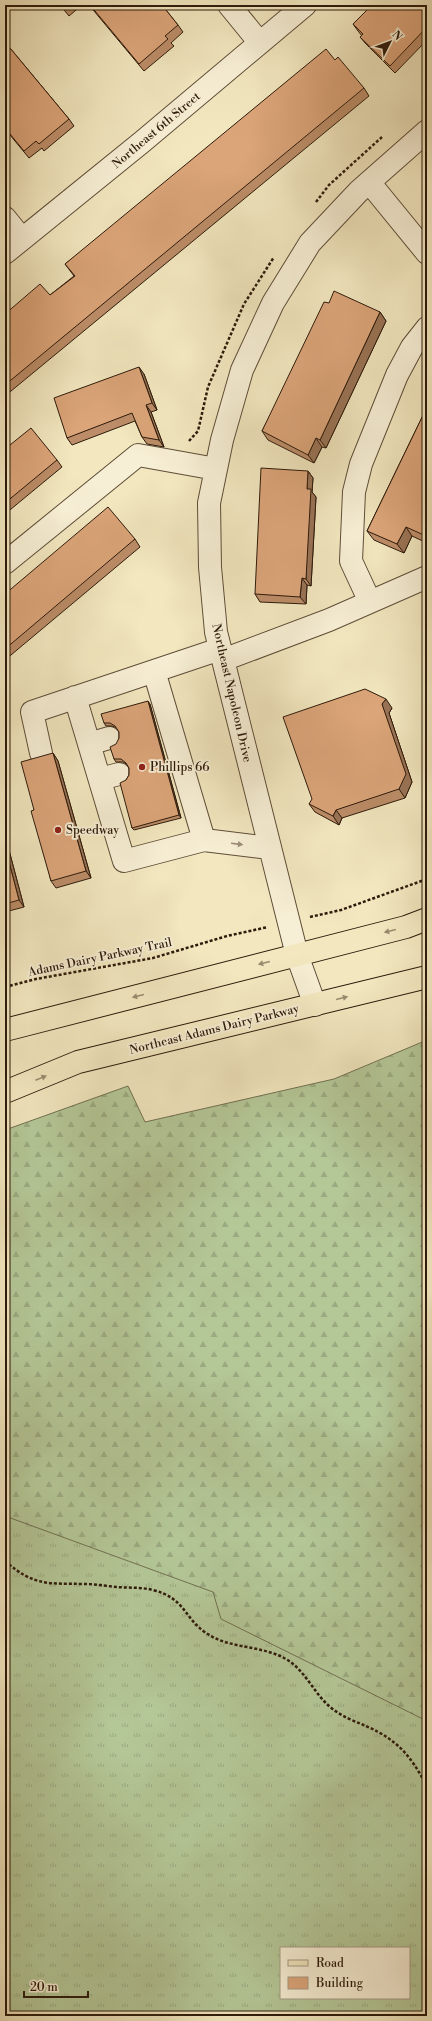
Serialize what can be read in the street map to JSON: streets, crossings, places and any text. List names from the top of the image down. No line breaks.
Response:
{"streets":{"main road":["Northeast Adams Dairy Parkway"],"street":["Northeast 6th Street","Northeast Napoleon Drive"],"path":["Adams Dairy Parkway Trail"]},"crossings":[["Northeast Napoleon Drive","Northeast Adams Dairy Parkway"]],"places":["Phillips 66","Speedway"],"legend":["Road","Building"],"scale_bar":"20 m","north":"top right"}
